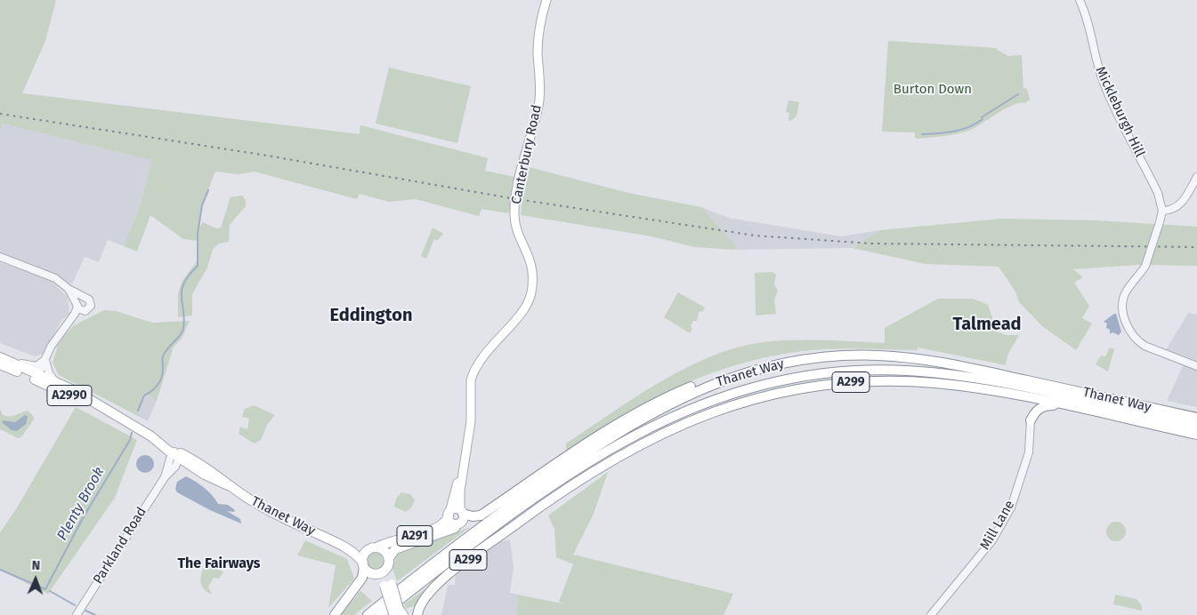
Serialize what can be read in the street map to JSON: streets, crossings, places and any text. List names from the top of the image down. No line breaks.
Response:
{"streets":{"main road":["Canterbury Road","Thanet Way","A299","A2990","A291"],"street":["Mickleburgh Hill","Mill Lane","Parkland Road"]},"crossings":[["Canterbury Road","Thanet Way"],["Canterbury Road","A299"],["Canterbury Road","A291"],["Thanet Way","A299"],["Thanet Way","A291"],["Thanet Way","Parkland Road"],["A299","A291"]],"districts":["Eddington","Talmead","The Fairways"],"water":["Plenty Brook"],"parks":["Burton Down"],"north":"top"}
